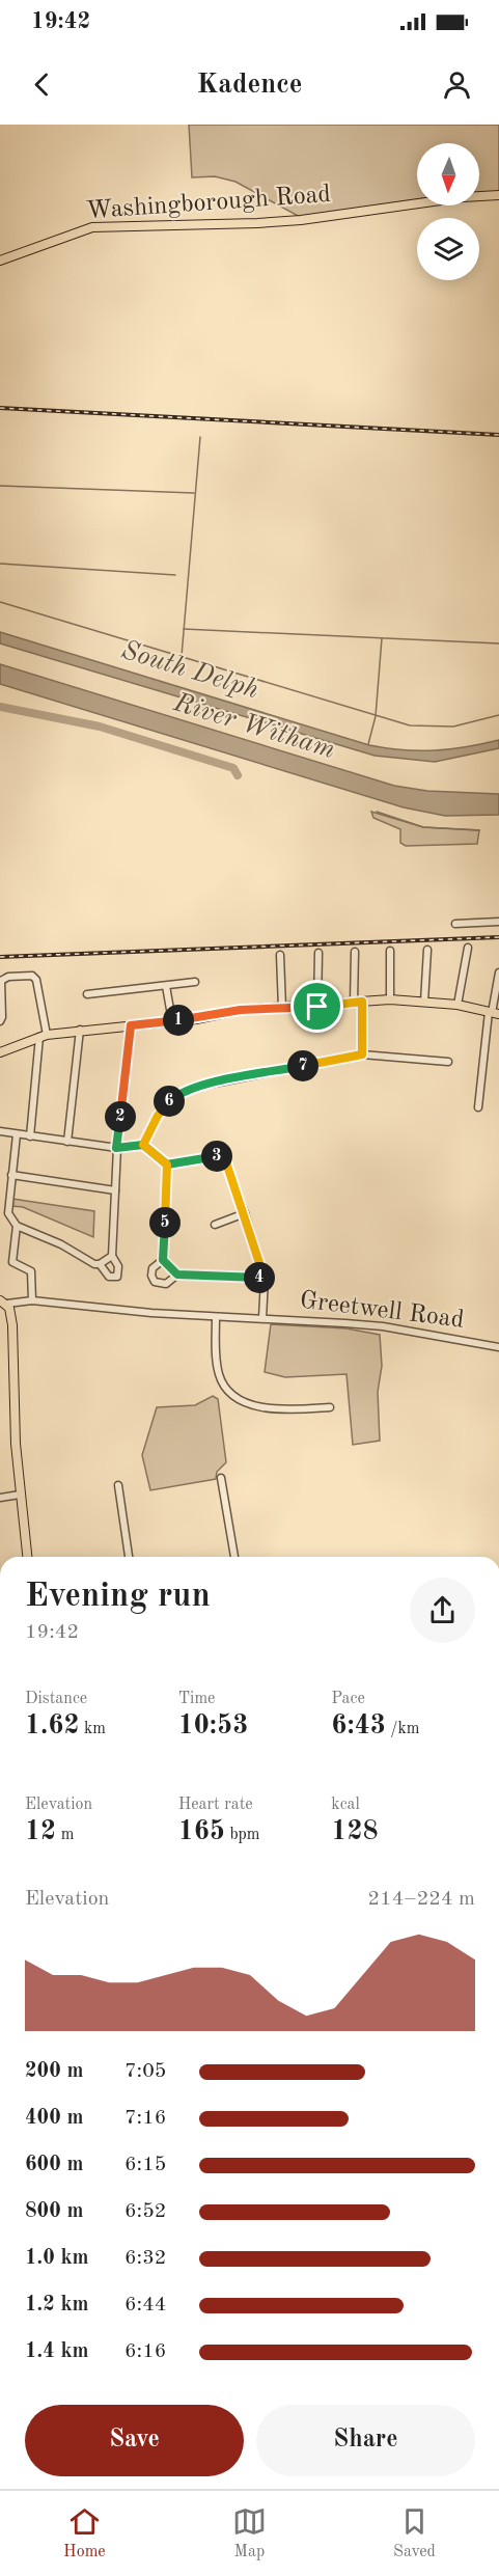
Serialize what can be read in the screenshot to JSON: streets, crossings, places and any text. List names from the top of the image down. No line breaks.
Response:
{"streets":{"main road":["Washingborough Road"],"street":["Greetwell Road"]},"water":["South Delph","River Witham"],"north":"bottom","page":{"status":"19:42","header":"Kadence","pins":["1","7","6","2","3","5","4"],"heading":["Evening run","19:42"],"stats":[["Distance","1.62 km"],["Time","10:53"],["Pace","6:43 /km"],["Elevation","12 m"],["Heart rate","165 bpm"],["kcal","128"]],"chart":["Elevation","214–224 m"],"list":[{"name":"200 m","note":"7:05"},{"name":"400 m","note":"7:16"},{"name":"600 m","note":"6:15"},{"name":"800 m","note":"6:52"},{"name":"1.0 km","note":"6:32"},{"name":"1.2 km","note":"6:44"},{"name":"1.4 km","note":"6:16"}],"buttons":["Save","Share"],"tabs":["Home","Map","Saved"]}}
